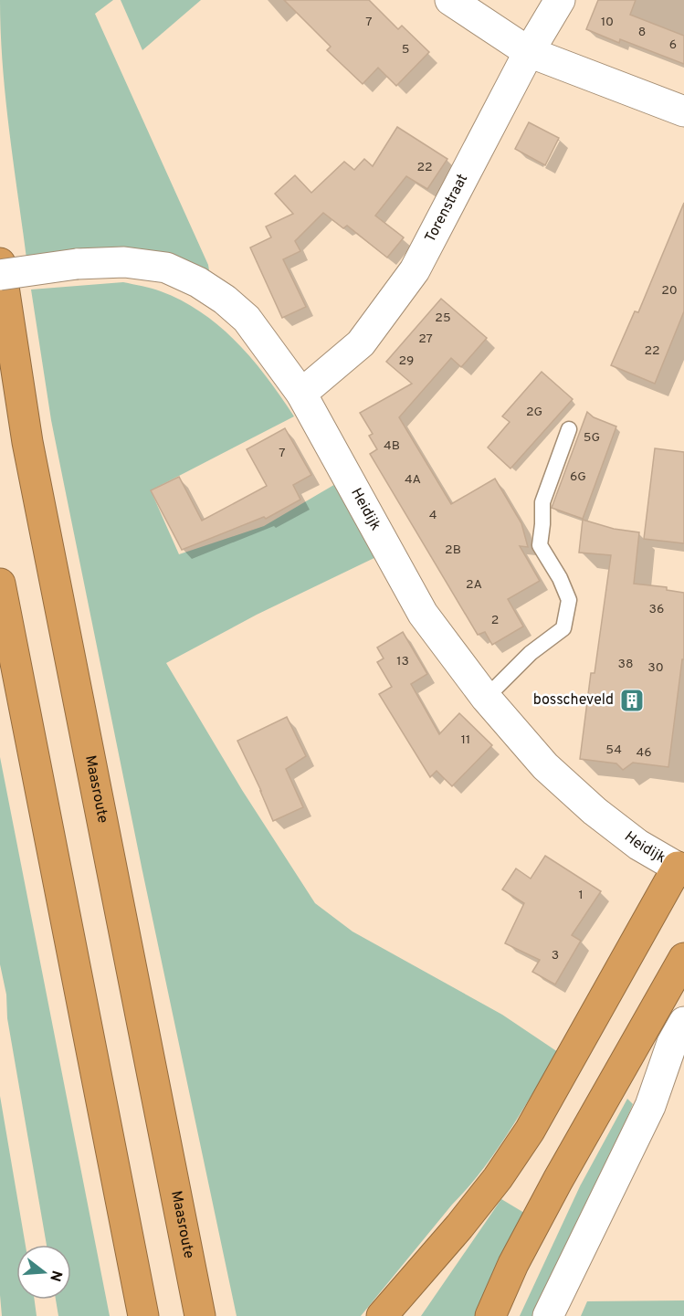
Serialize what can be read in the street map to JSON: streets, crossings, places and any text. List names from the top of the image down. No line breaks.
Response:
{"streets":{"highway":["Maasroute"],"street":["Torenstraat","Heidijk"]},"crossings":[["Torenstraat","Heidijk"]],"places":{"building":["bosscheveld"]},"house_numbers":["7","10","8","6","5","22","20","25","27","22","29","2G","5G","4B","7","6G","4A","4","2B","2A","36","2","13","38","30","11","54","46","1","3"],"north":"right"}
